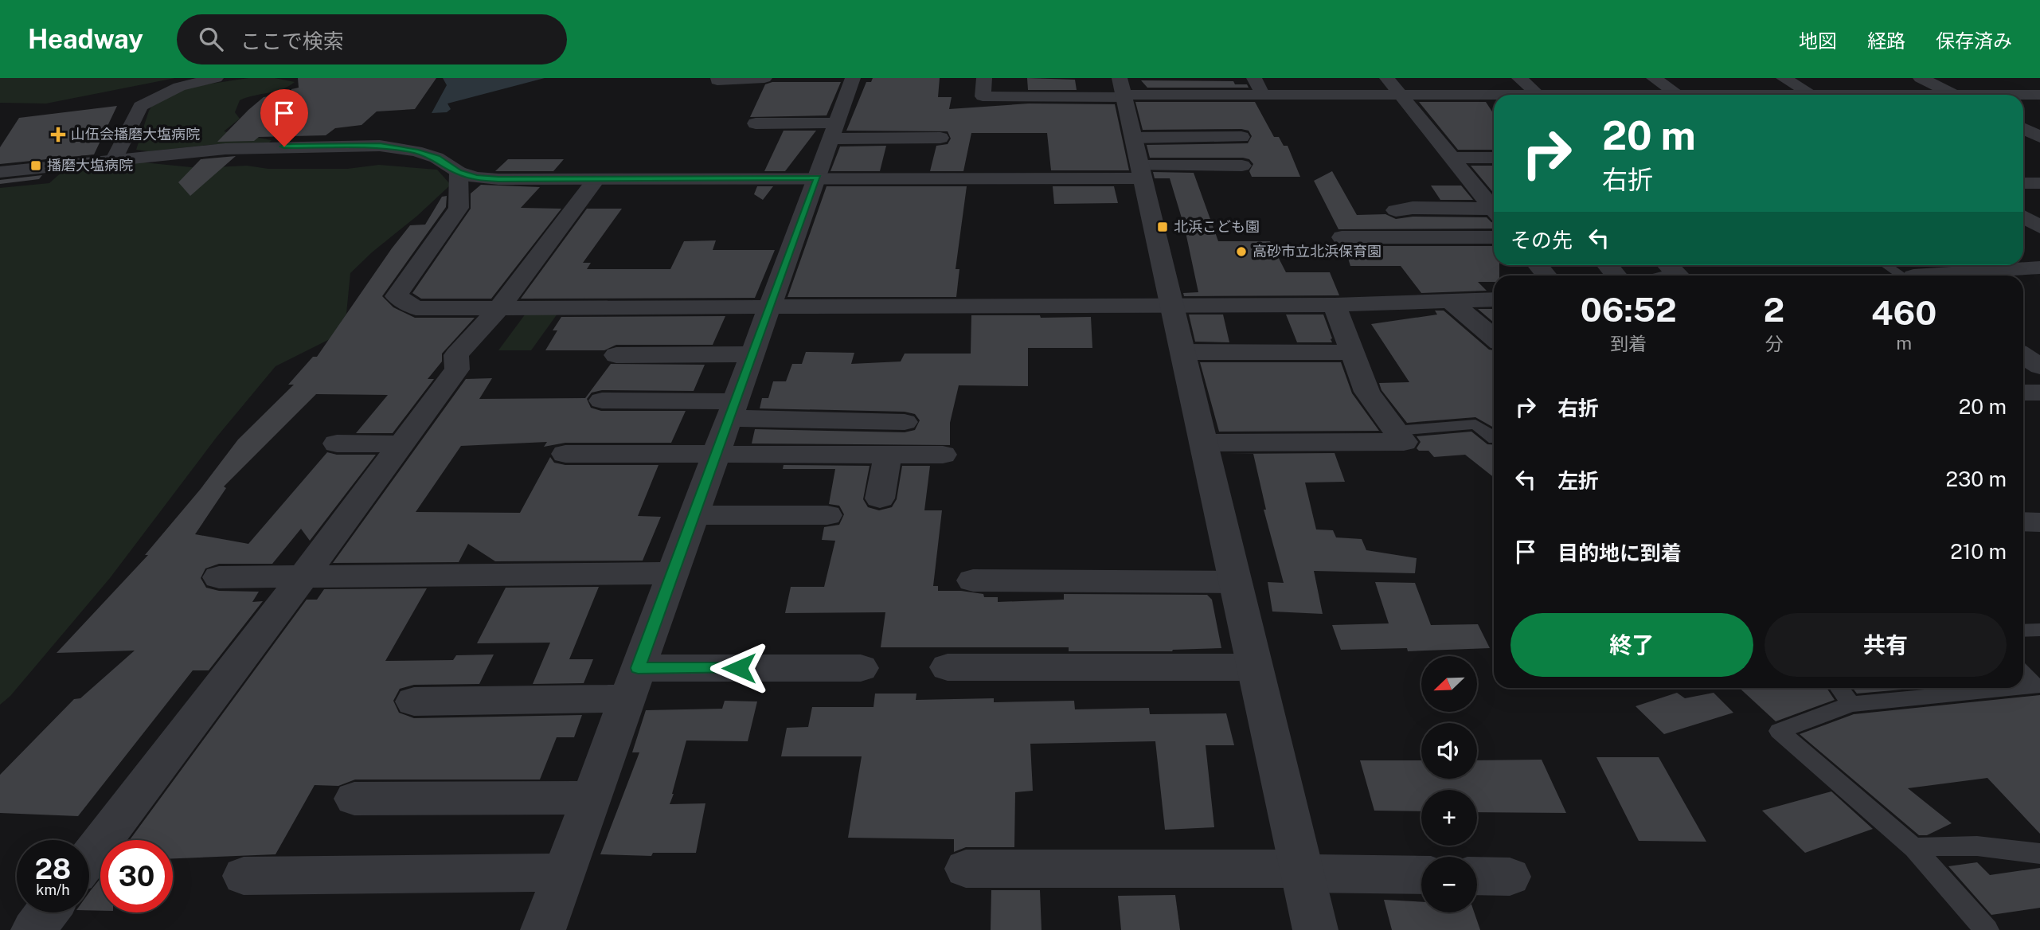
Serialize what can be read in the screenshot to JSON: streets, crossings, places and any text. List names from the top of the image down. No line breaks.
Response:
{"places":{"health":["山伍会播磨大塩病院"],"transit":["播磨大塩病院","北浜こども園"],"other":["高砂市立北浜保育園"]},"north":"bottom left","page":{"header":"Headway","search":"ここで検索","nav":["地図","経路","保存済み"],"turn":["20 m","右折"],"then":"その先","eta":["06:52","到着","2","分","460","m"],"list":[{"name":"右折","value":"20 m"},{"name":"左折","value":"230 m"},{"name":"目的地に到着","value":"210 m"}],"buttons":["終了","共有"],"map_buttons":["+","−"],"speed":"28 km/h","limit":"30"}}
